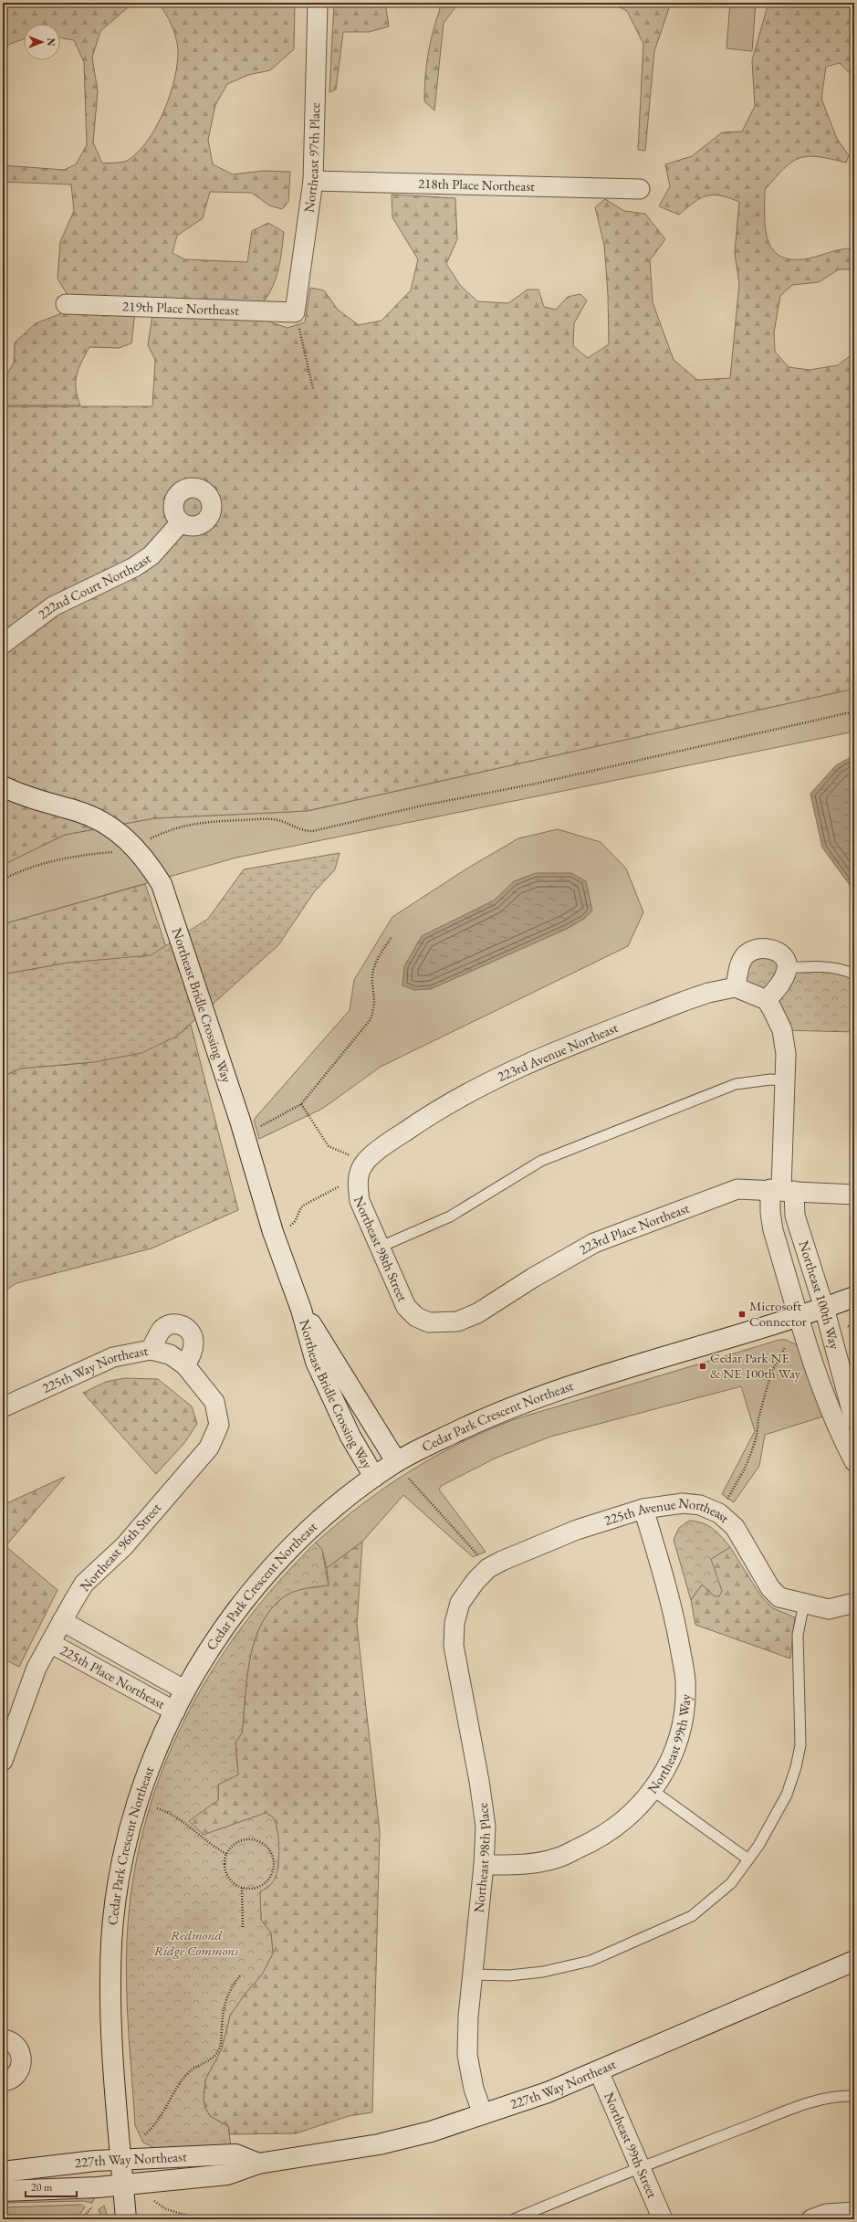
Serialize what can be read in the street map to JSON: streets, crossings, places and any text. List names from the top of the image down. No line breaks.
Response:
{"streets":{"street":["Northeast 97th Place","218th Place Northeast","219th Place Northeast","222nd Court Northeast","Northeast Bridle Crossing Way","223rd Avenue Northeast","223rd Place Northeast","Northeast 98th Street","Northeast 100th Way","225th Way Northeast","Cedar Park Crescent Northeast","225th Avenue Northeast","Northeast 96th Street","225th Place Northeast","Northeast 99th Way","Northeast 98th Place","227th Way Northeast","Northeast 99th Street"]},"crossings":[["Northeast 97th Place","218th Place Northeast"],["Northeast 97th Place","219th Place Northeast"],["Northeast Bridle Crossing Way","Cedar Park Crescent Northeast"],["223rd Avenue Northeast","Northeast 98th Street"],["223rd Avenue Northeast","Northeast 100th Way"],["223rd Place Northeast","Northeast 98th Street"],["223rd Place Northeast","Northeast 100th Way"],["Northeast 100th Way","Cedar Park Crescent Northeast"],["225th Way Northeast","Northeast 96th Street"],["Cedar Park Crescent Northeast","225th Place Northeast"],["Cedar Park Crescent Northeast","227th Way Northeast"],["225th Avenue Northeast","Northeast 99th Way"],["225th Avenue Northeast","Northeast 98th Place"],["Northeast 96th Street","225th Place Northeast"],["Northeast 99th Way","Northeast 98th Place"],["Northeast 98th Place","227th Way Northeast"],["227th Way Northeast","Northeast 99th Street"]],"parks":["Redmond Ridge Commons"],"places":{"transit":["Microsoft Connector","Cedar Park NE & NE 100th Way"]},"scale_bar":"20 m","north":"right"}
